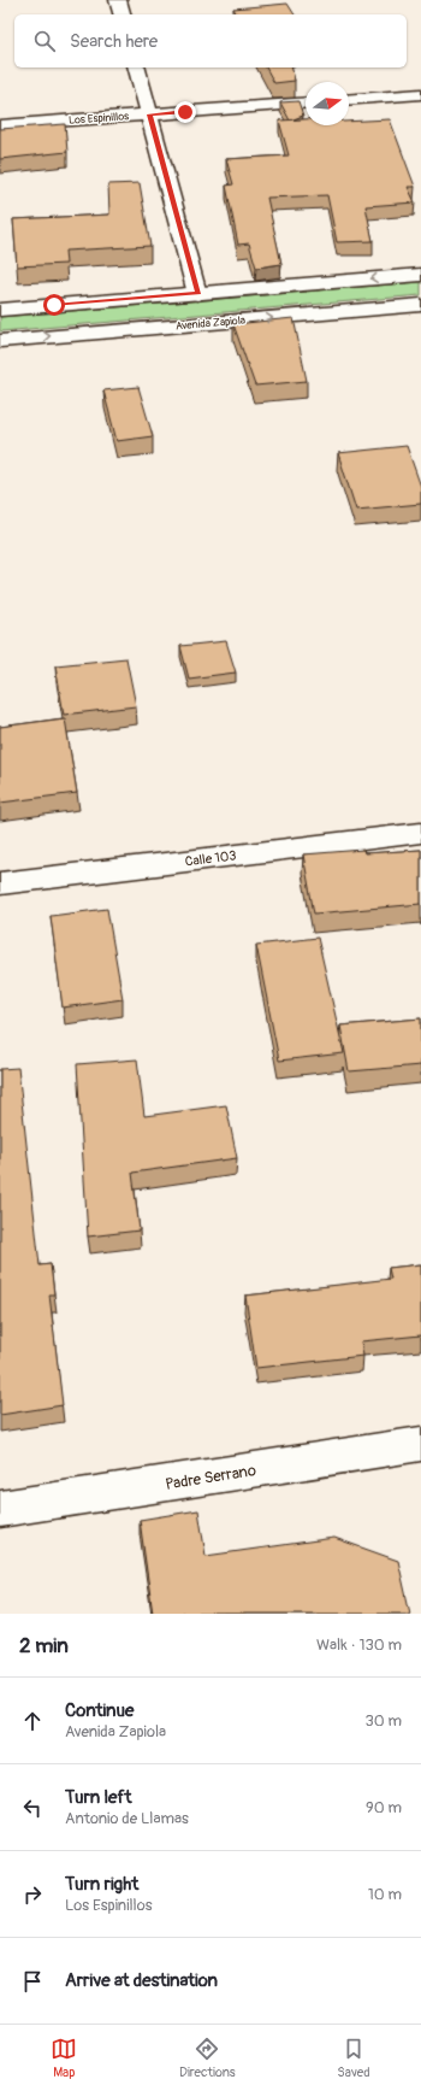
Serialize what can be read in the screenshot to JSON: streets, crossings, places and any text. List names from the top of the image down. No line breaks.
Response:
{"streets":{"street":["Los Espinillos","Avenida Zapiola","Calle 103","Padre Serrano"]},"north":"right","page":{"search":"Search here","heading":["2 min","Walk · 130 m"],"list":[["Continue","Avenida Zapiola","30 m"],["Turn left","Antonio de Llamas","90 m"],["Turn right","Los Espinillos","10 m"],"Arrive at destination"],"nav":["Map","Directions","Saved"]}}
